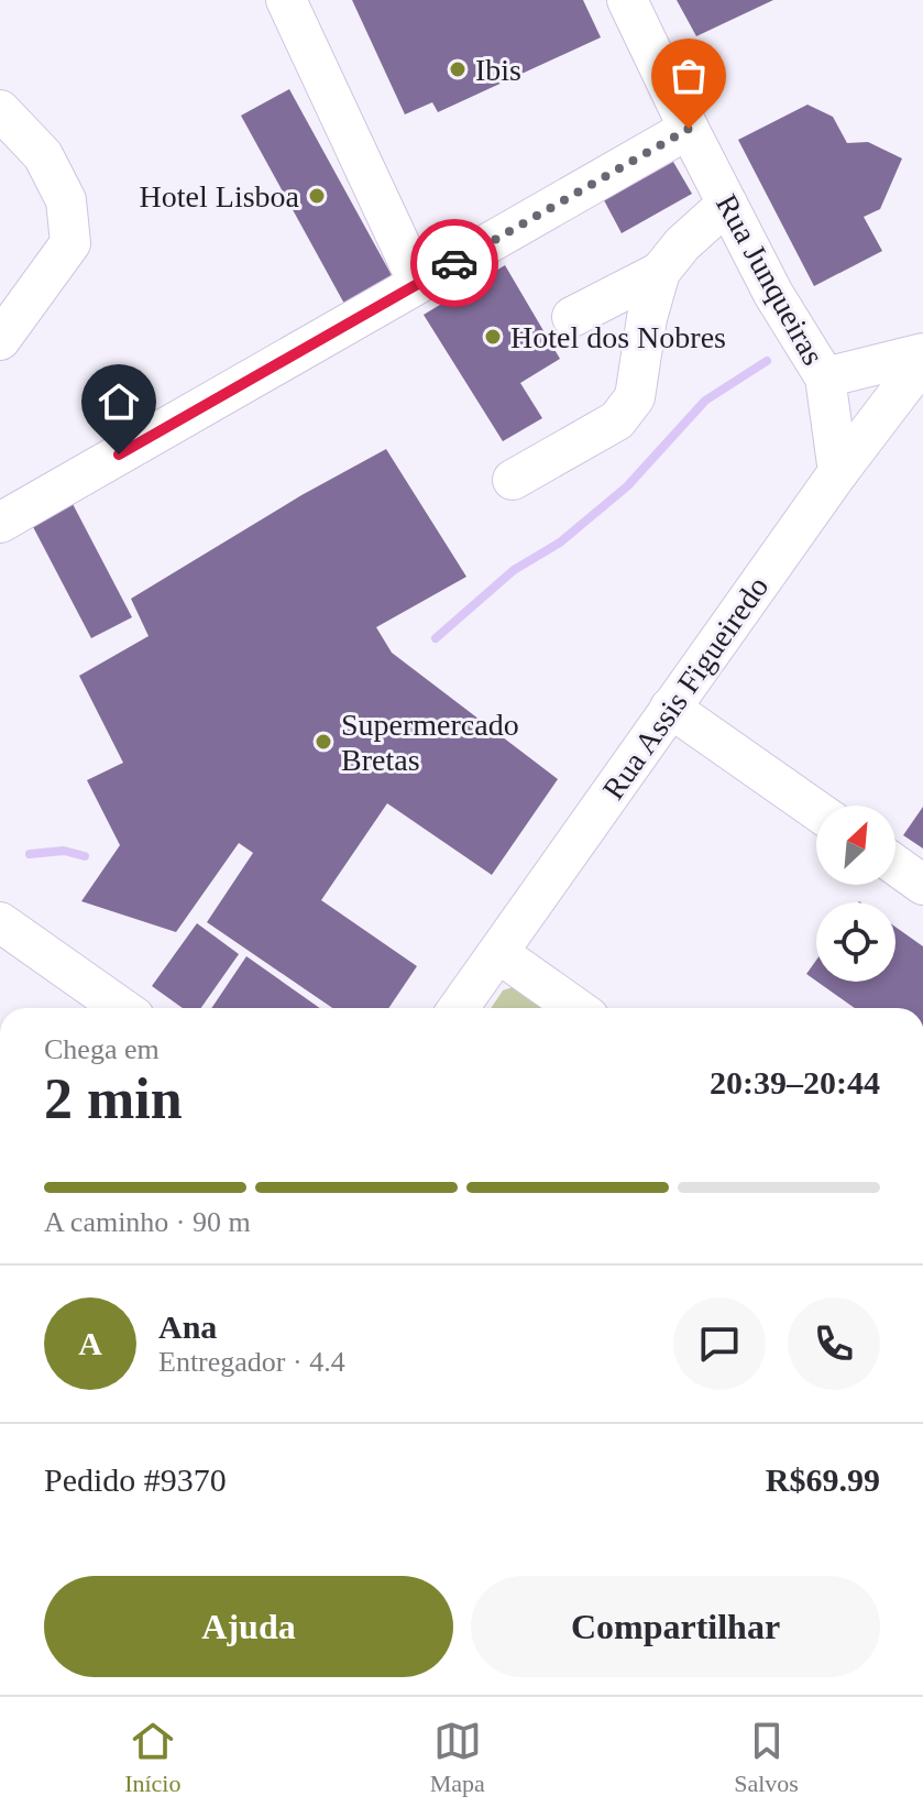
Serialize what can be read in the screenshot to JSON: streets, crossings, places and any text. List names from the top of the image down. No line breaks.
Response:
{"streets":{"street":["Rua Junqueiras","Rua Assis Figueiredo"]},"crossings":[["Rua Junqueiras","Rua Assis Figueiredo"]],"places":["Ibis","Hotel Lisboa","Hotel dos Nobres","Supermercado Bretas"],"north":"top right","page":{"heading":["2 min","Chega em","20:39–20:44"],"panel":["Ana","Entregador · 4.4","Pedido #9370","R$69.99"],"bar":"A caminho · 90 m","round":"A","buttons":["Ajuda","Compartilhar"],"tabs":["Início","Mapa","Salvos"]}}
